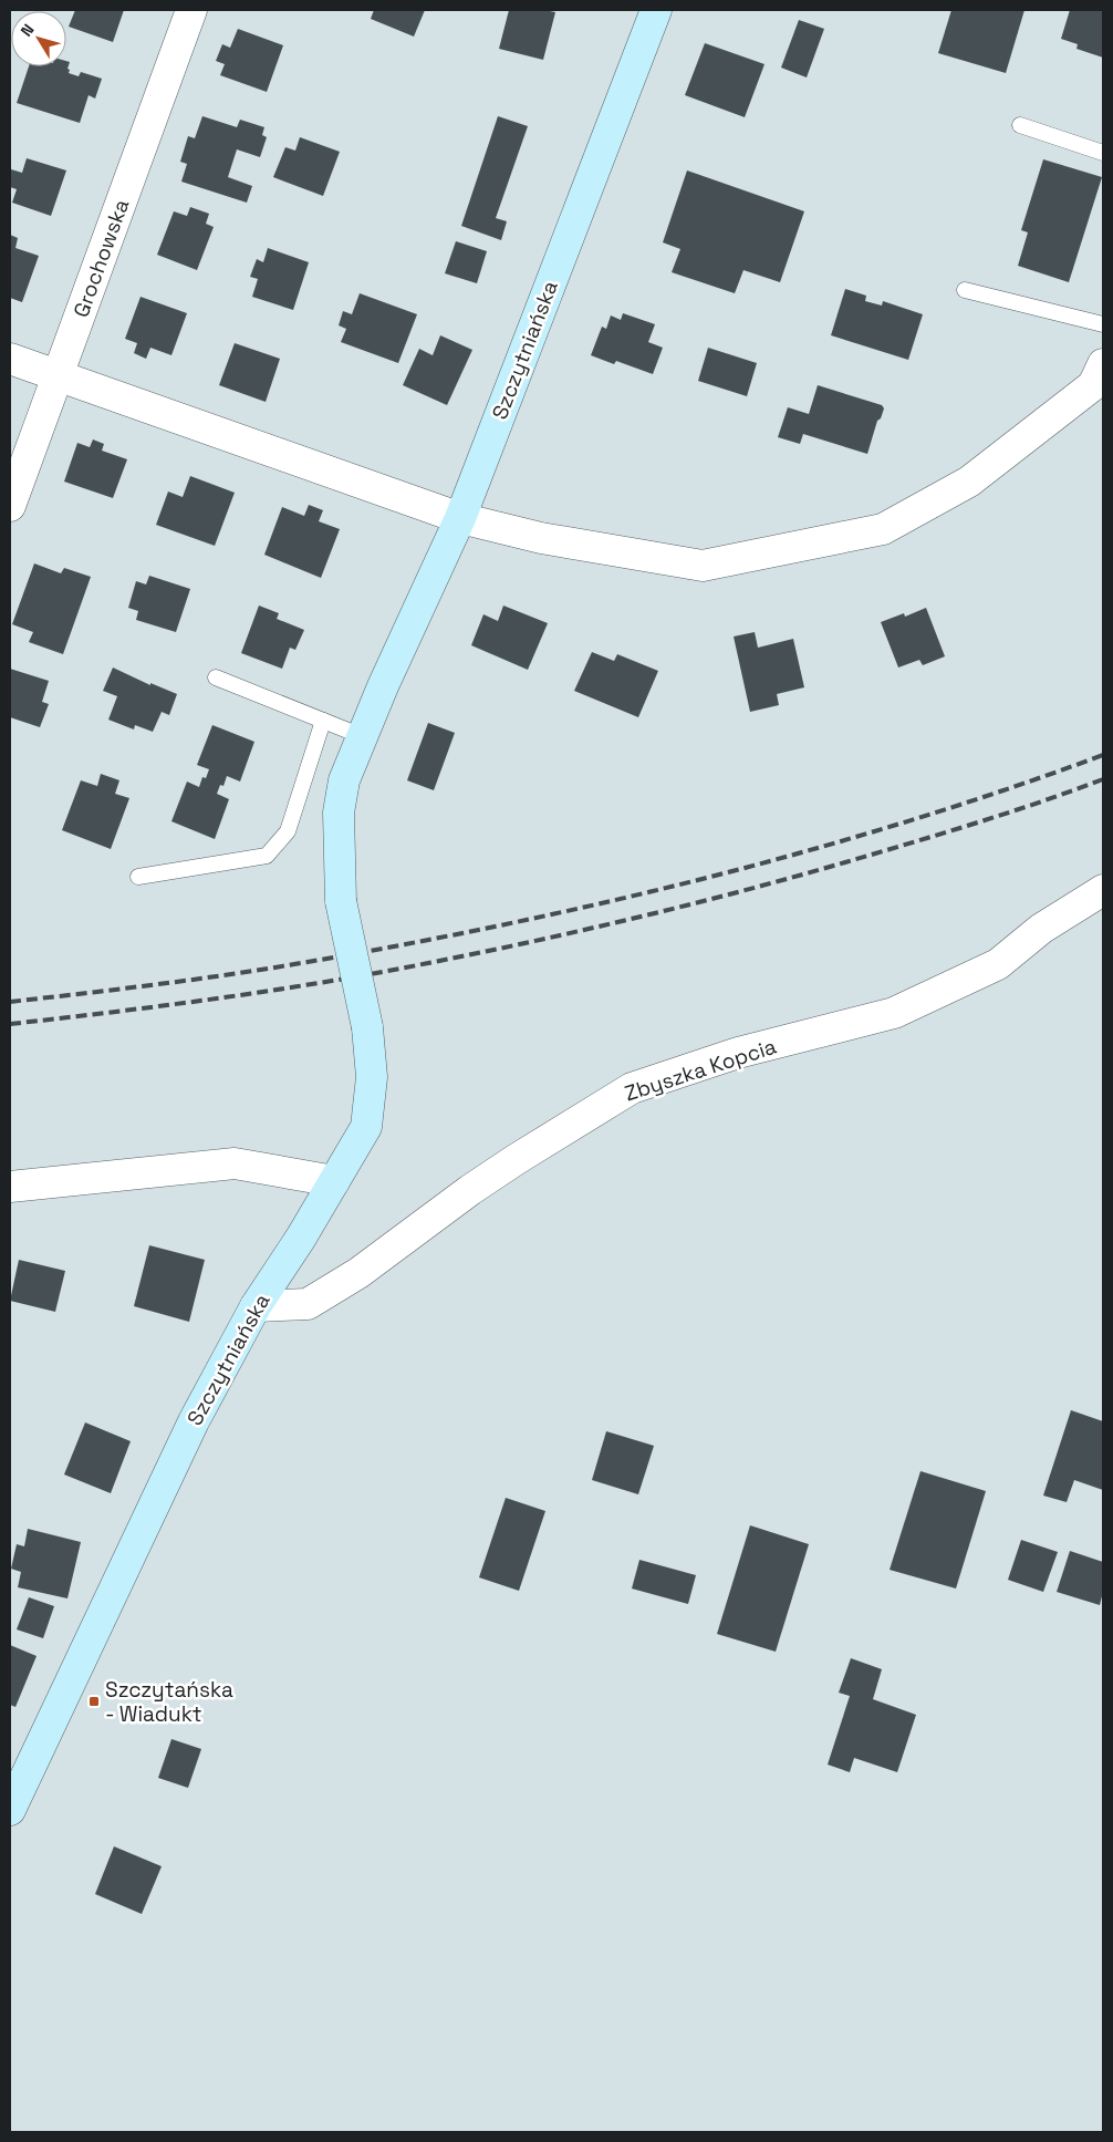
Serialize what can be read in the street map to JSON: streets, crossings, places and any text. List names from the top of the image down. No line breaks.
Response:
{"streets":{"street":["Grochowska","Szczytniańska","Zbyszka Kopcia"]},"crossings":[["Szczytniańska","Zbyszka Kopcia"]],"places":{"transit":["Szczytańska - Wiadukt"]},"north":"top left"}
